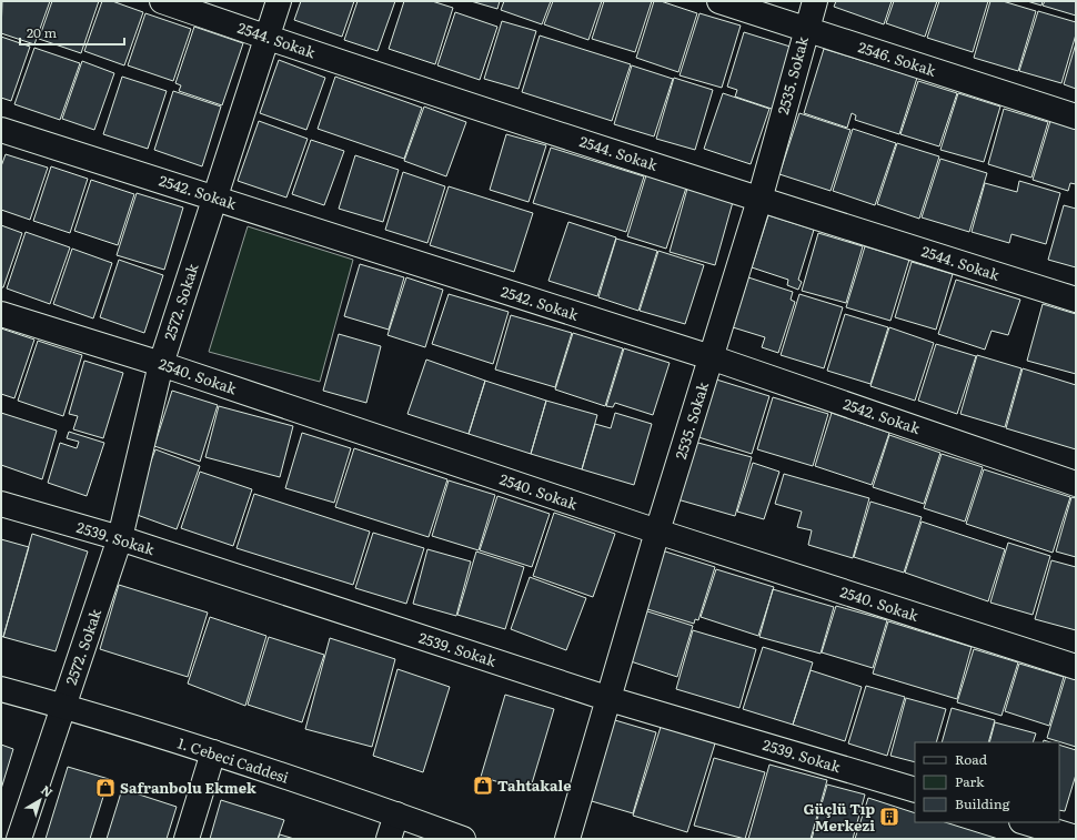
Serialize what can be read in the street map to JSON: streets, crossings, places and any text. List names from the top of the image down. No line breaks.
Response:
{"streets":{"street":["2544. Sokak","2546. Sokak","2535. Sokak","2542. Sokak","2572. Sokak","2540. Sokak","2539. Sokak","1. Cebeci Caddesi"]},"crossings":[["2544. Sokak","2535. Sokak"],["2544. Sokak","2572. Sokak"],["2546. Sokak","2535. Sokak"],["2535. Sokak","2542. Sokak"],["2535. Sokak","2540. Sokak"],["2535. Sokak","2539. Sokak"],["2542. Sokak","2572. Sokak"],["2572. Sokak","2540. Sokak"],["2572. Sokak","2539. Sokak"],["2572. Sokak","1. Cebeci Caddesi"]],"places":{"shop":["Tahtakale","Safranbolu Ekmek"],"building":["Güçlü Tıp Merkezi"]},"legend":["Road","Park","Building"],"scale_bar":"20 m","north":"top right"}
